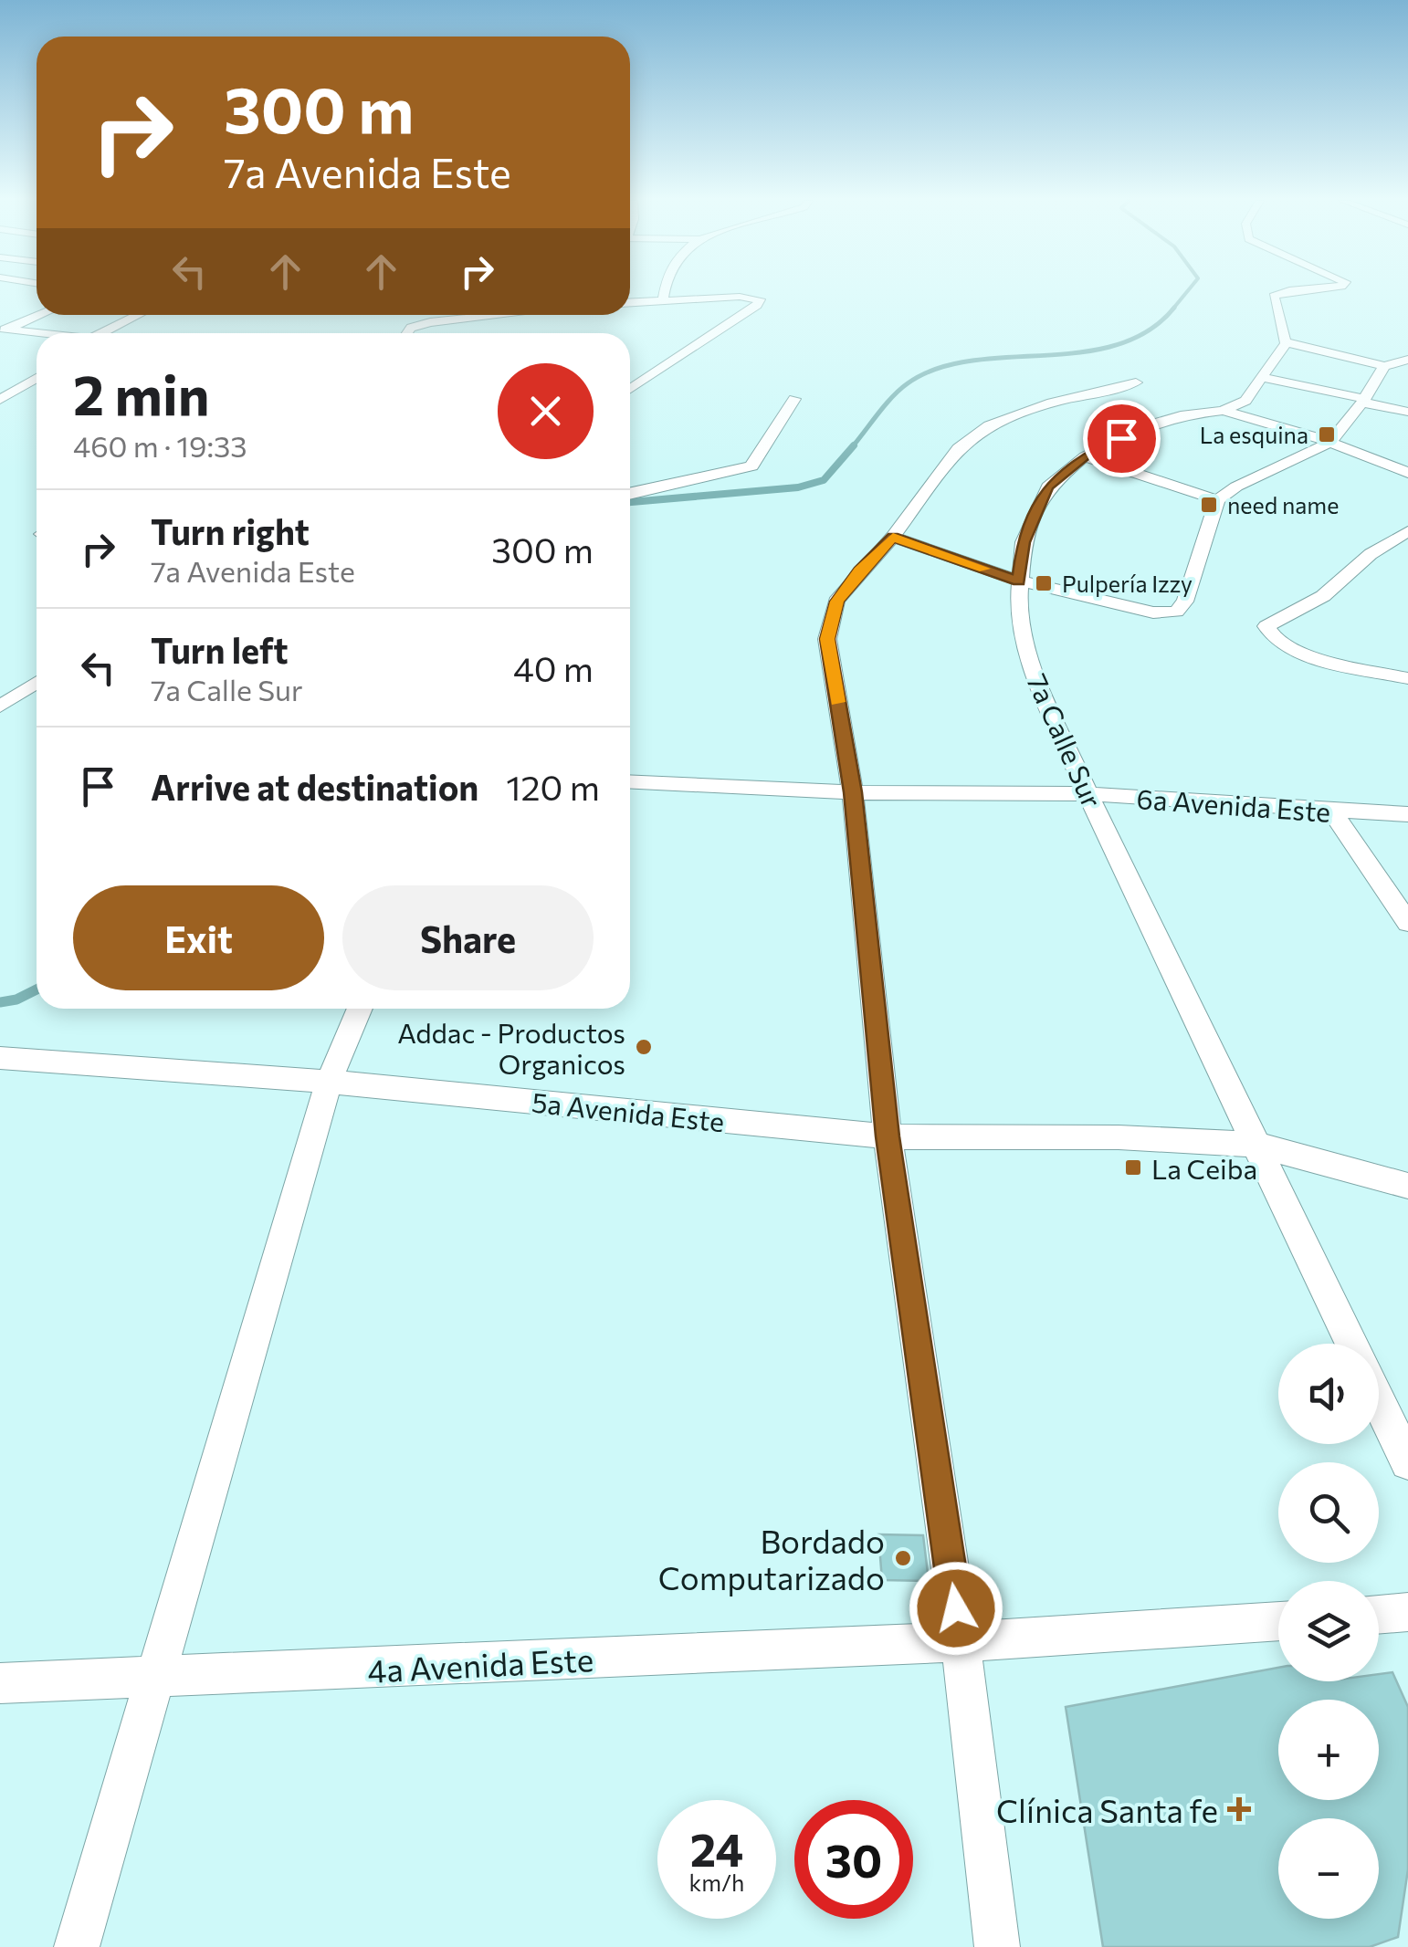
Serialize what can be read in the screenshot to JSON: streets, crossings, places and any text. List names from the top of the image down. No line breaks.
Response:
{"streets":{"street":["7a Calle Sur","6a Avenida Este","5a Avenida Este","4a Avenida Este"]},"crossings":[["7a Calle Sur","6a Avenida Este"],["7a Calle Sur","5a Avenida Este"]],"places":{"transit":["La esquina","need name","Pulpería Izzy","La Ceiba"],"other":["Addac - Productos Organicos","Bordado Computarizado"],"health":["Clínica Santa fe"]},"page":{"turn":["300 m","7a Avenida Este"],"heading":["2 min","460 m · 19:33"],"list":[{"name":"Turn right","note":"7a Avenida Este","value":"300 m"},{"name":"Turn left","note":"7a Calle Sur","value":"40 m"},{"name":"Arrive at destination","value":"120 m"}],"buttons":["Exit","Share"],"map_buttons":["+","−"],"speed":"24 km/h","limit":"30"}}
